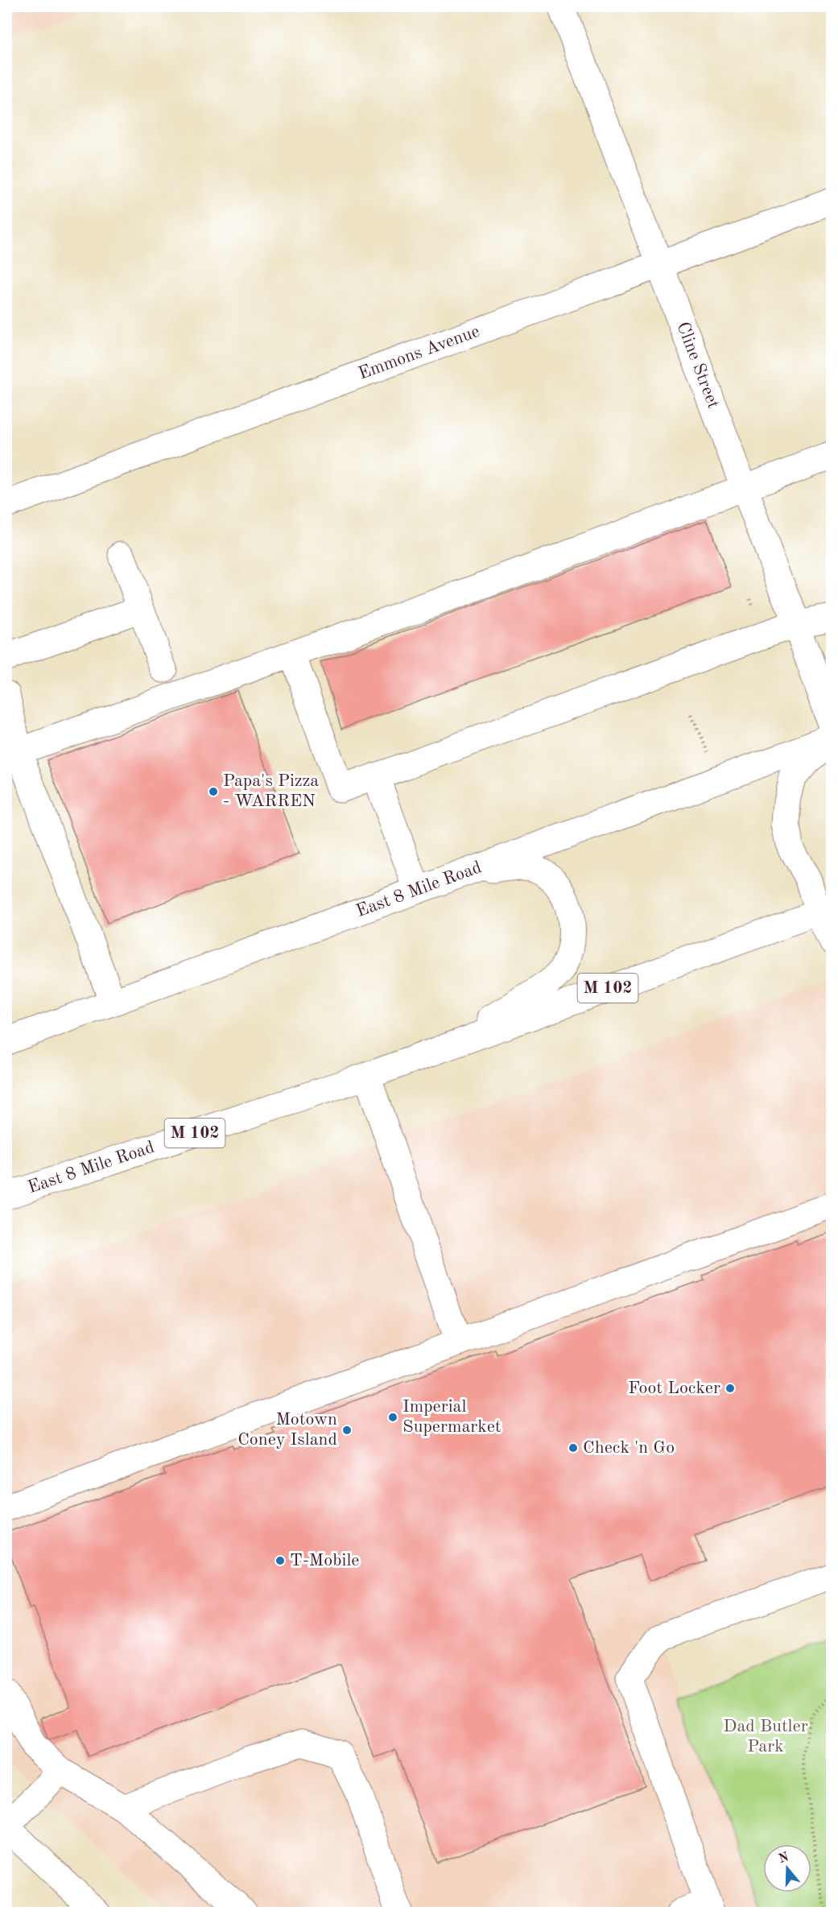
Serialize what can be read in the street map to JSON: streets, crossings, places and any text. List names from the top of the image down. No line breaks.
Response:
{"streets":{"main road":["Emmons Avenue","Cline Street","East 8 Mile Road","M 102"]},"crossings":[["Emmons Avenue","Cline Street"]],"parks":["Dad Butler Park"],"places":["Papa's Pizza - WARREN","Foot Locker","Imperial Supermarket","Motown Coney Island","Check 'n Go","T-Mobile"],"north":"top"}
